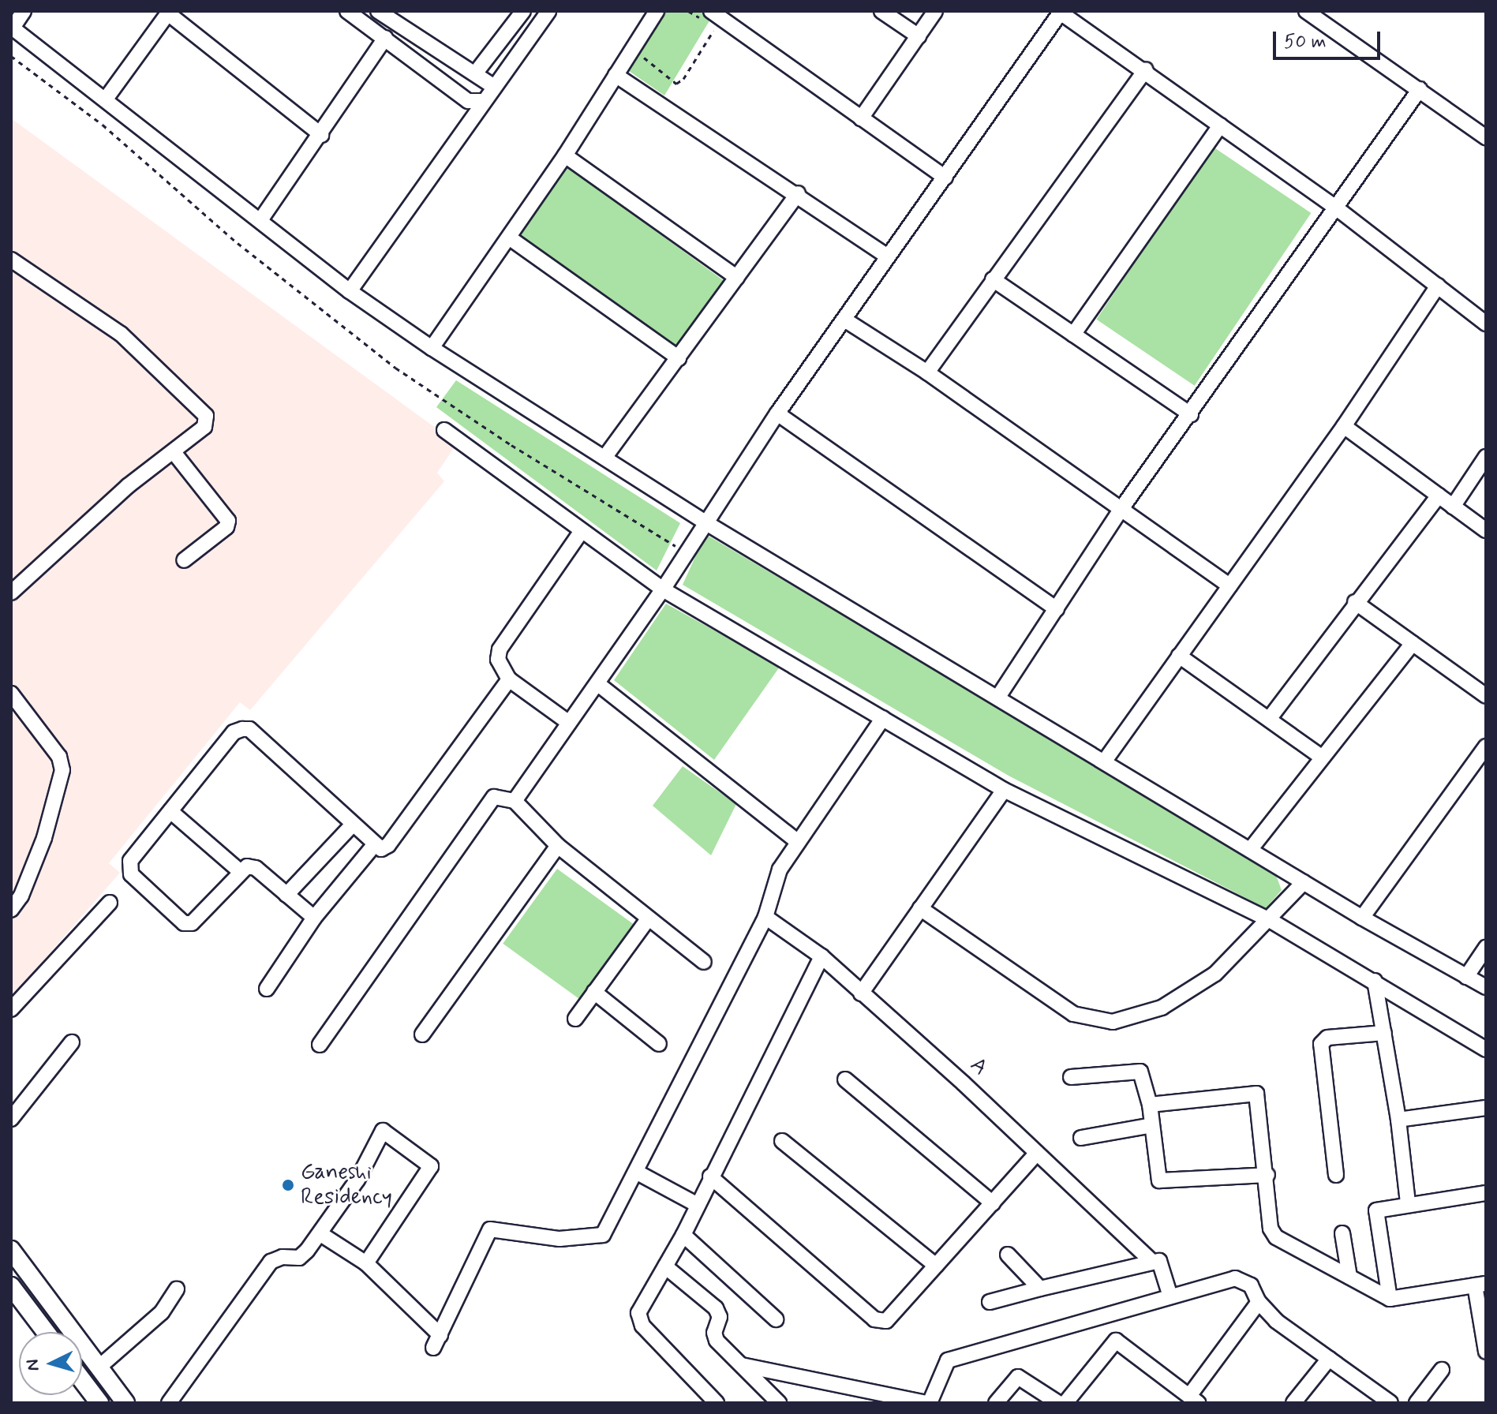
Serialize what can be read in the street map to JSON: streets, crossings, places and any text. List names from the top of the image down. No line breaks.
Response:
{"streets":{"street":["A"]},"places":["Ganeshi Residency"],"scale_bar":"50 m","north":"left"}
